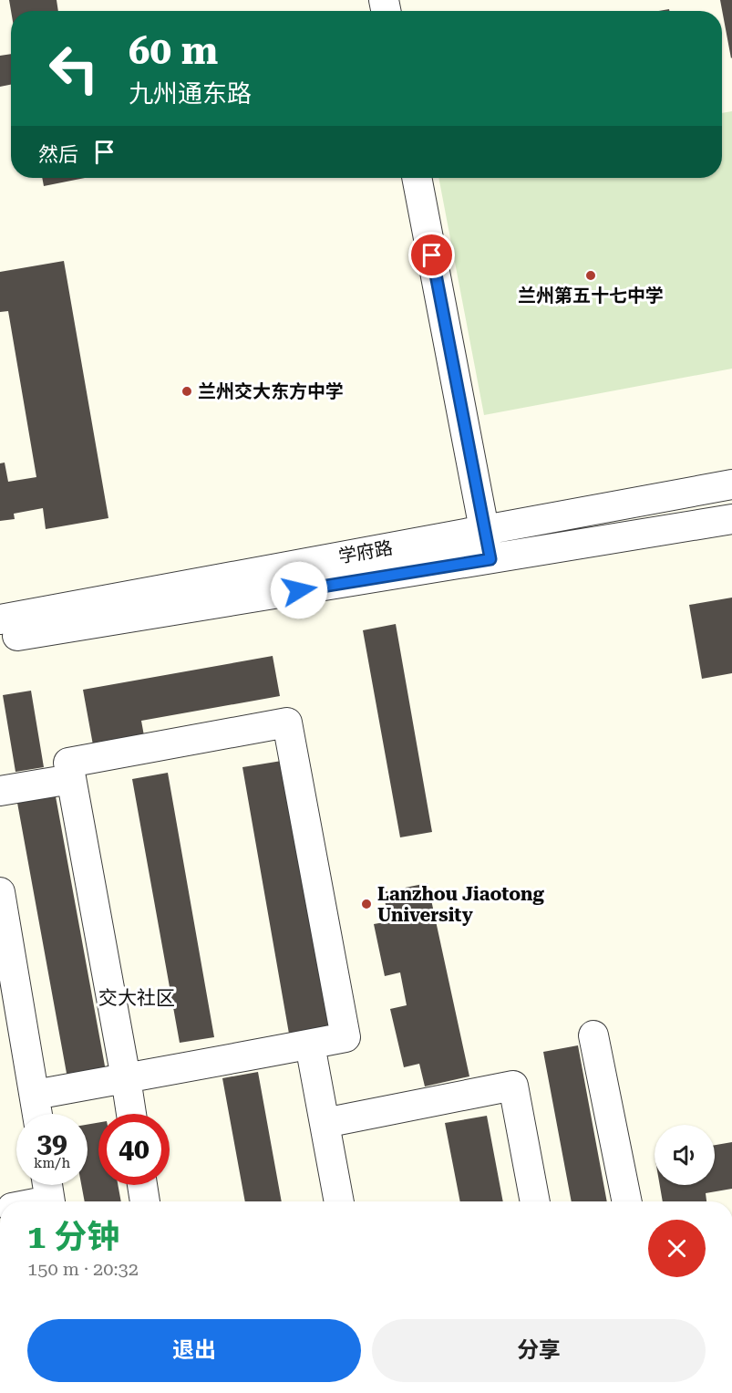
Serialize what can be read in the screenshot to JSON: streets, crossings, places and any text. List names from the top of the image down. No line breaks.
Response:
{"streets":{"street":["学府路"]},"districts":["交大社区"],"places":["兰州第五十七中学","兰州交大东方中学","Lanzhou Jiaotong University"],"page":{"turn":["60 m","九州通东路"],"then":"然后","speed":"39 km/h","limit":"40","heading":["1 分钟","150 m · 20:32"],"buttons":["退出","分享"]}}
